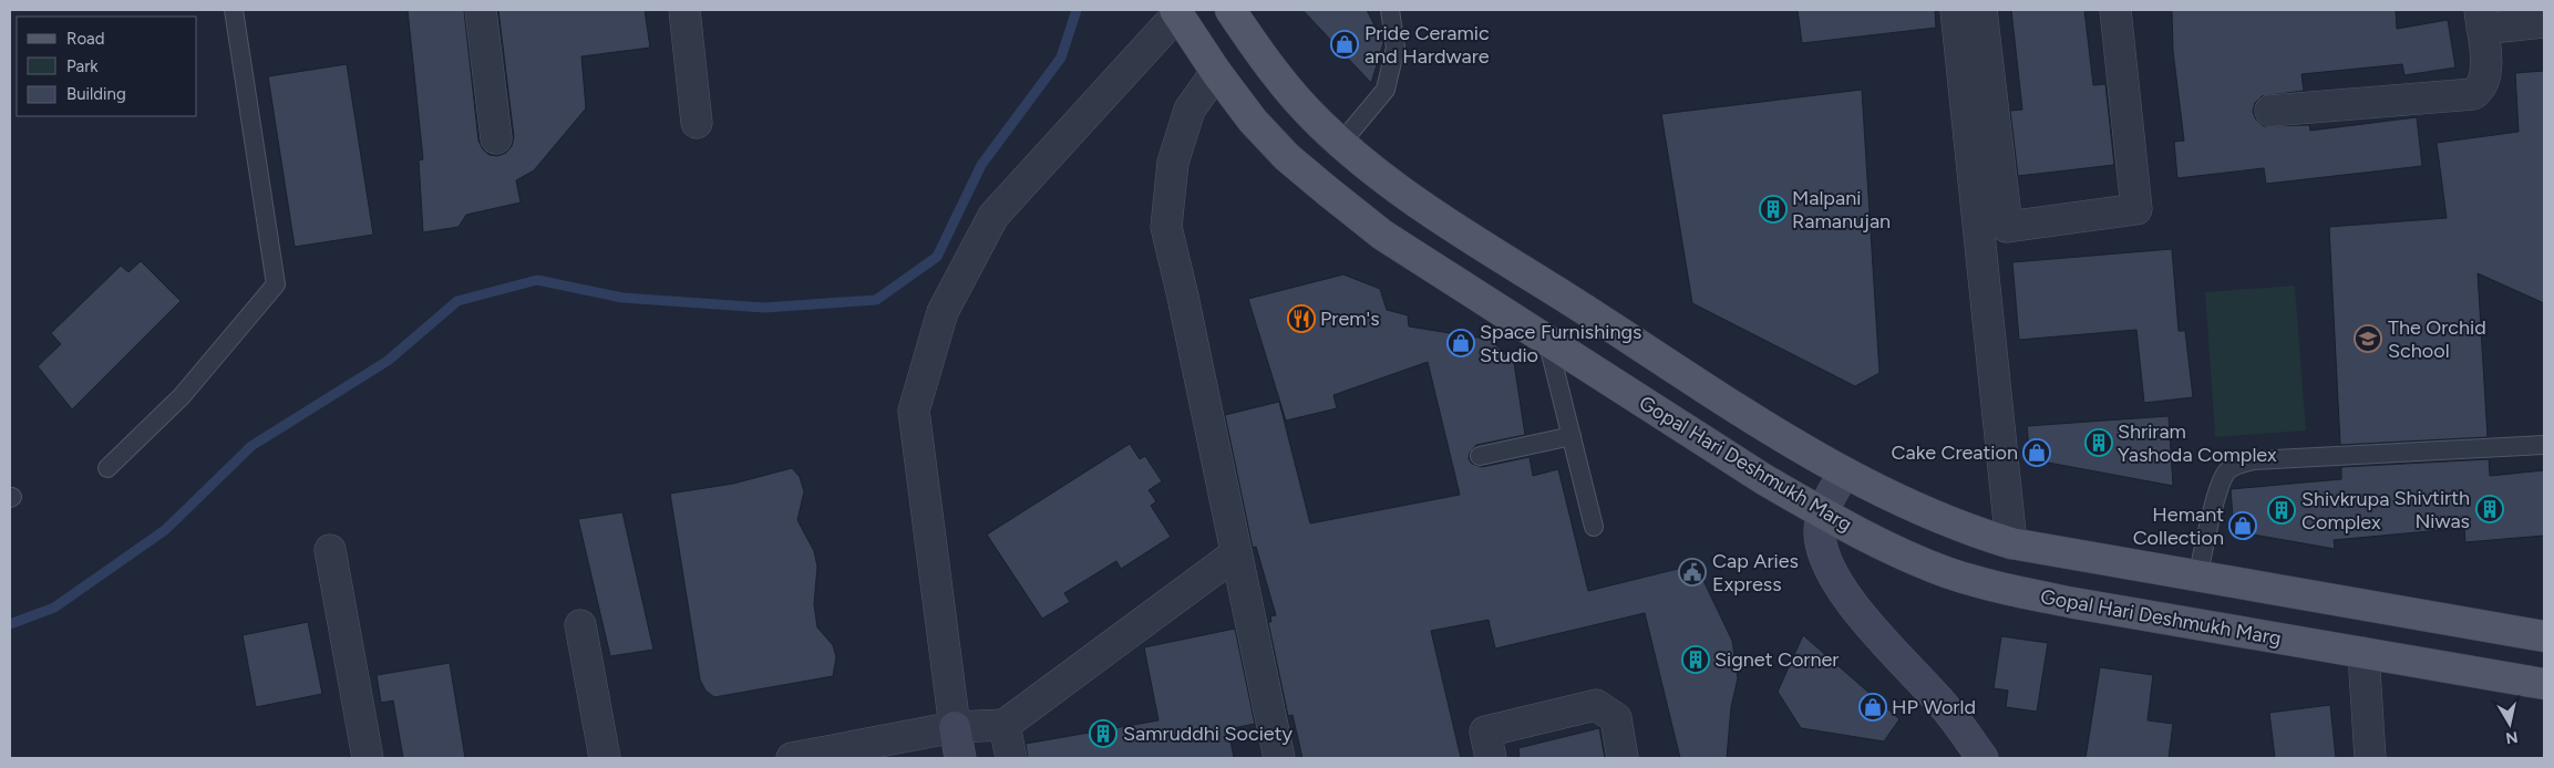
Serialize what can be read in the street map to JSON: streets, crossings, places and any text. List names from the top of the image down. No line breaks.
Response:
{"streets":{"main road":["Gopal Hari Deshmukh Marg"]},"places":{"shop":["Pride Ceramic and Hardware","Space Furnishings Studio","Cake Creation","Hemant Collection","HP World"],"building":["Malpani Ramanujan","Shriram Yashoda Complex","Shivtirth Niwas","Shivkrupa Complex","Signet Corner","Samruddhi Society"],"restaurant":["Prem's"],"school or university":["The Orchid School"],"public building":["Cap Aries Express"]},"legend":["Road","Park","Building"],"north":"bottom"}
